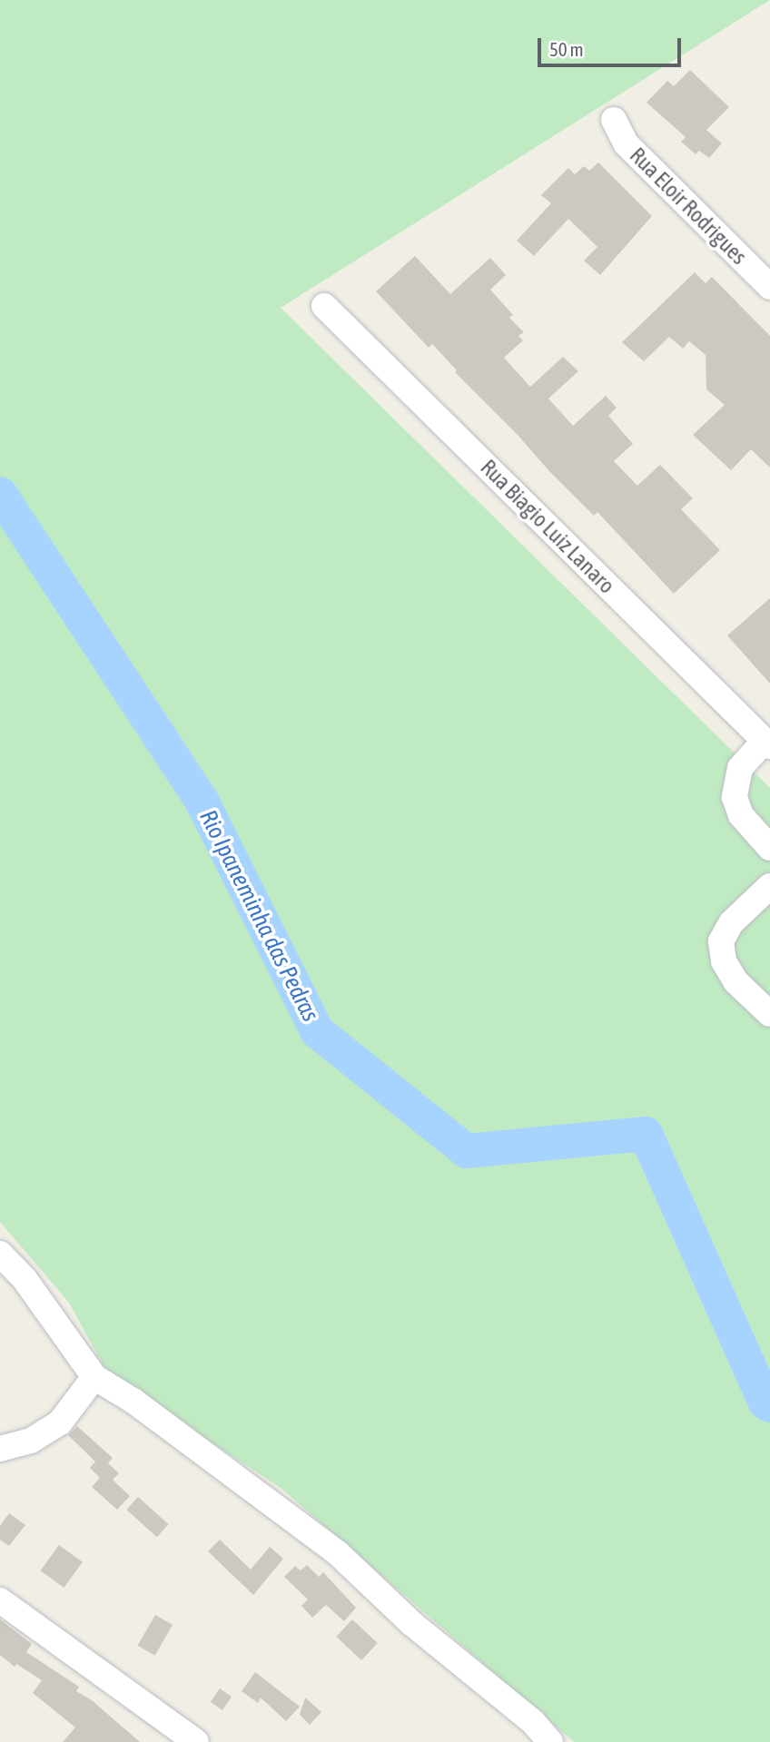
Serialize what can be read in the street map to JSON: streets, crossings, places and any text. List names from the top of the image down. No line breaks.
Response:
{"streets":{"street":["Rua Eloir Rodrigues","Rua Biagio Luiz Lanaro"]},"water":["Rio Ipaneminha das Pedras"],"scale_bar":"50 m"}
